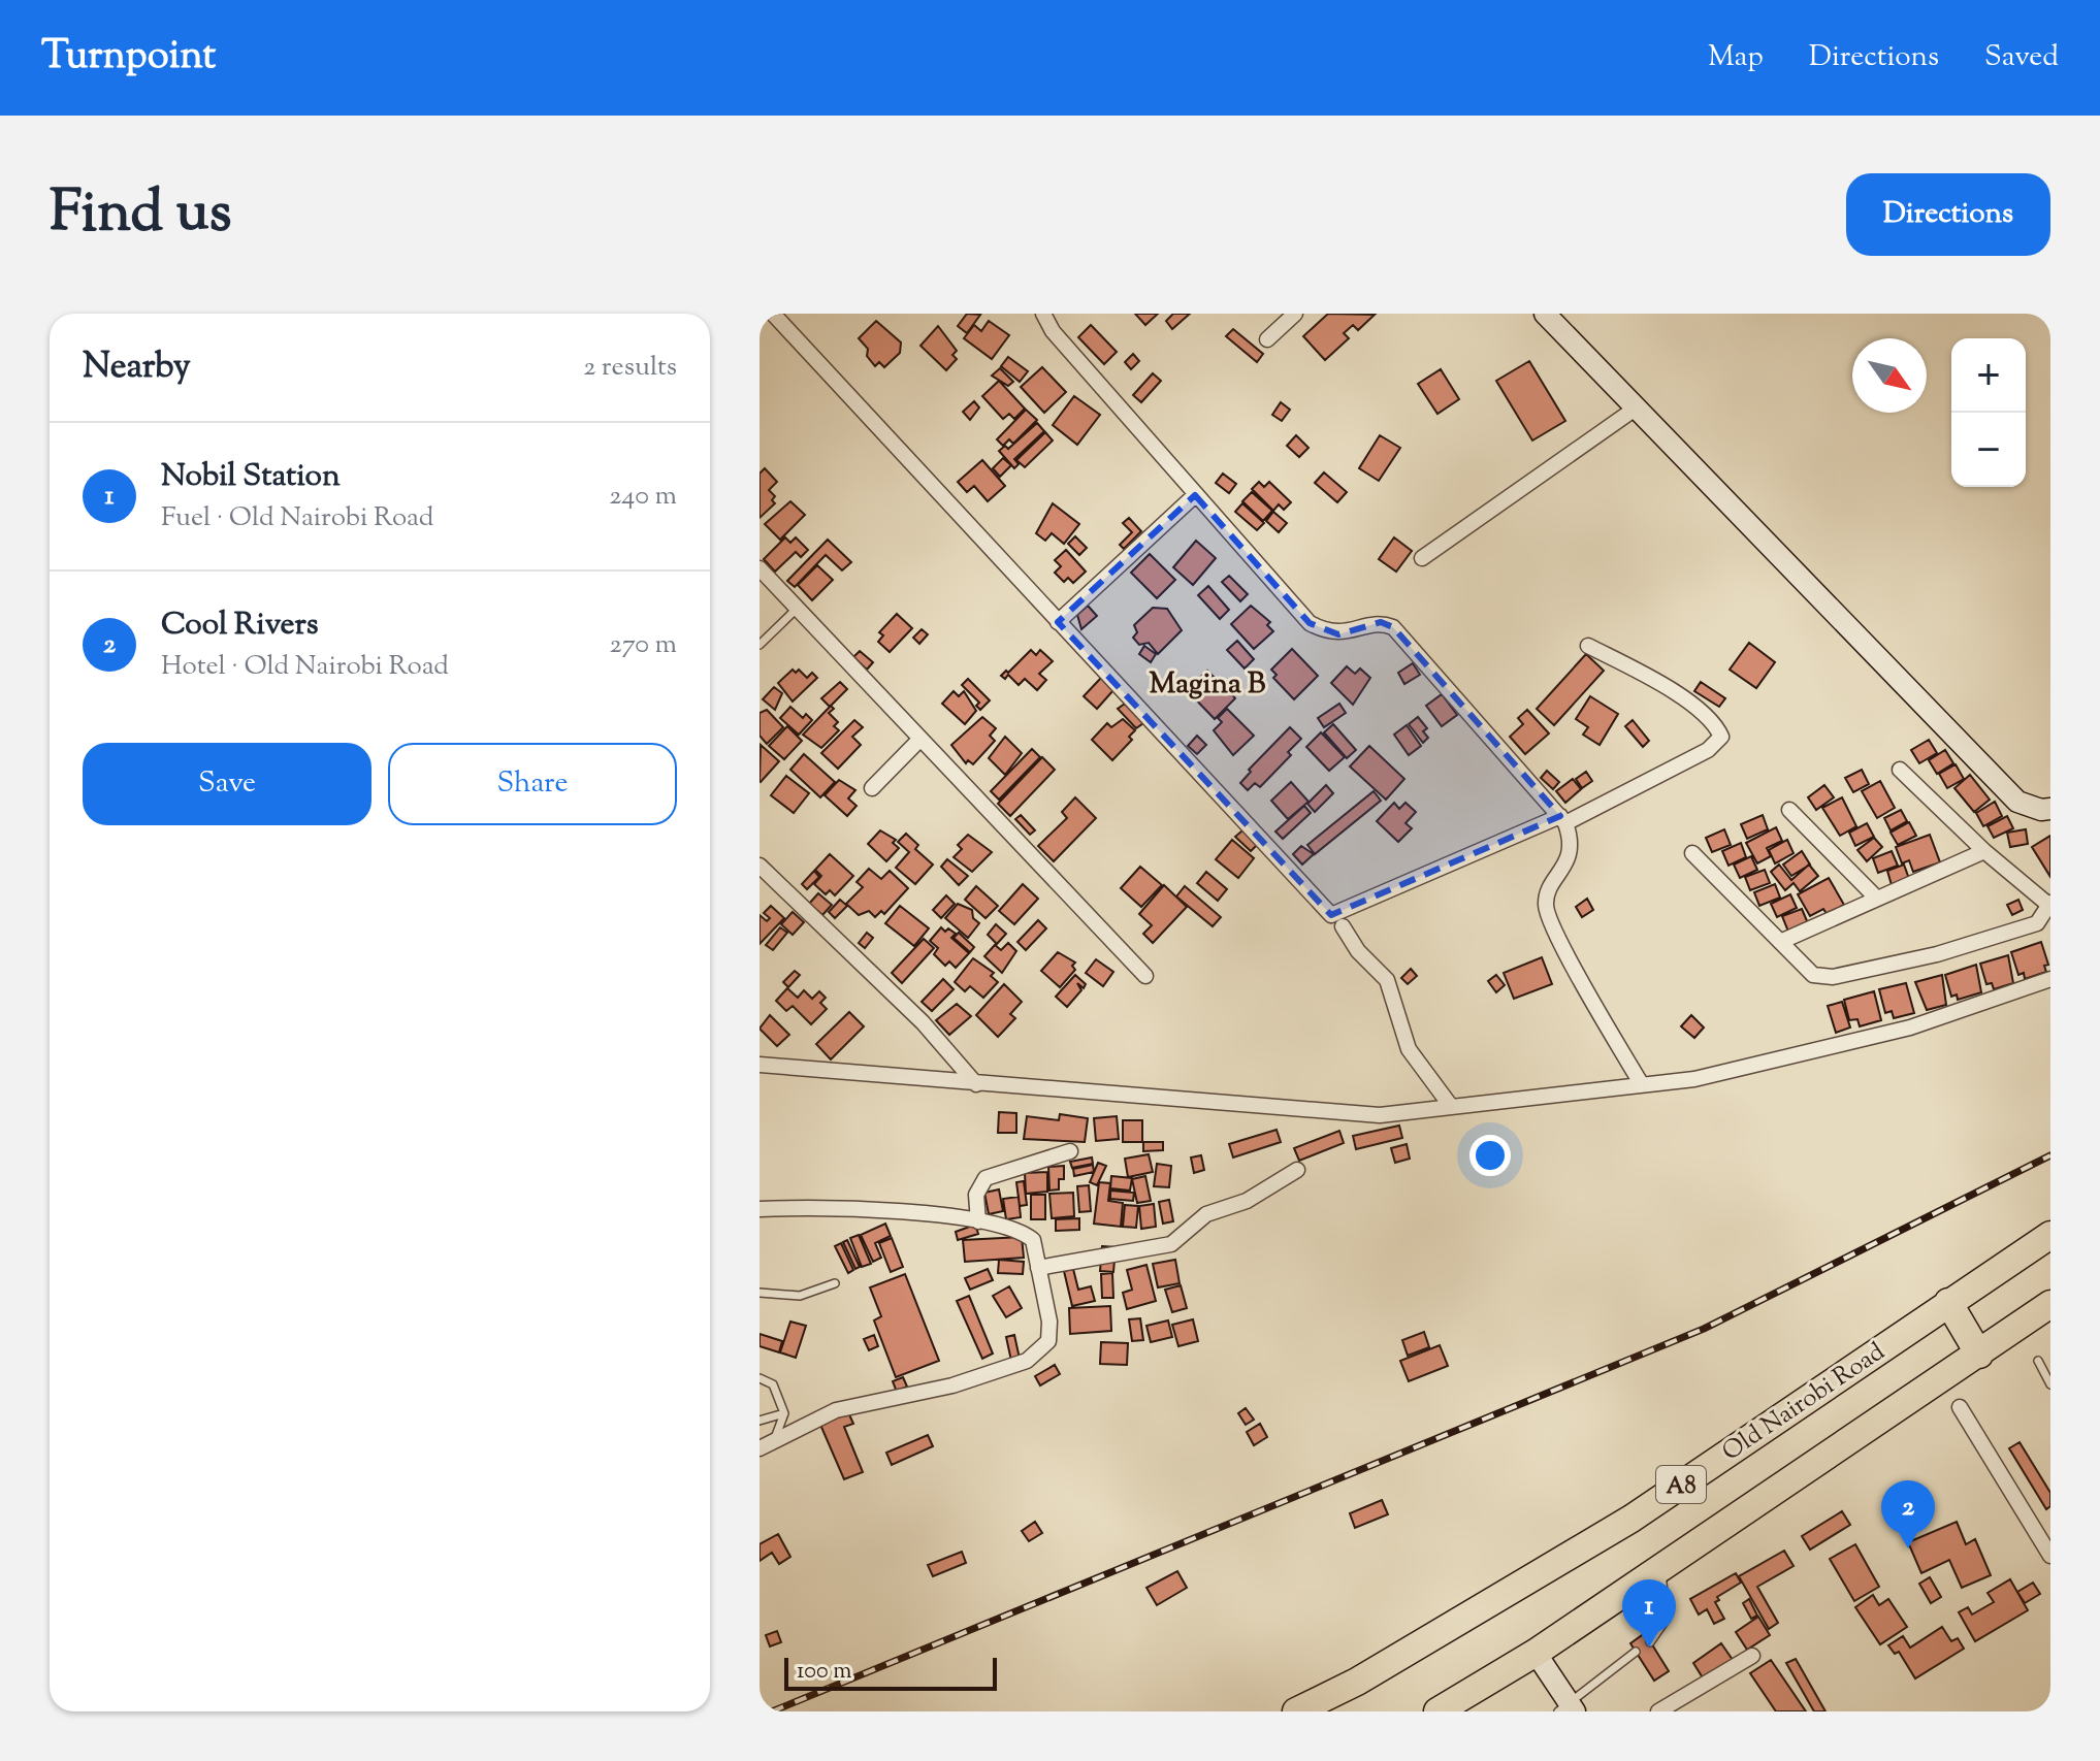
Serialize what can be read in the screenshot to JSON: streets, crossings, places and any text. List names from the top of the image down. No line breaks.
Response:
{"streets":{"highway":["Old Nairobi Road","A8"]},"districts":["Magina B"],"scale_bar":"100 m","north":"bottom right","page":{"header":"Turnpoint","nav":["Map","Directions","Saved"],"title":"Find us","buttons":["Directions",["Save","Share"]],"heading":["Nearby","2 results"],"map_buttons":["+","−"],"list":[{"mark":"1","name":"Nobil Station","note":"Fuel · Old Nairobi Road","value":"240 m"},{"mark":"2","name":"Cool Rivers","note":"Hotel · Old Nairobi Road","value":"270 m"}],"pins":["2","1"],"scale":"100 m"}}
